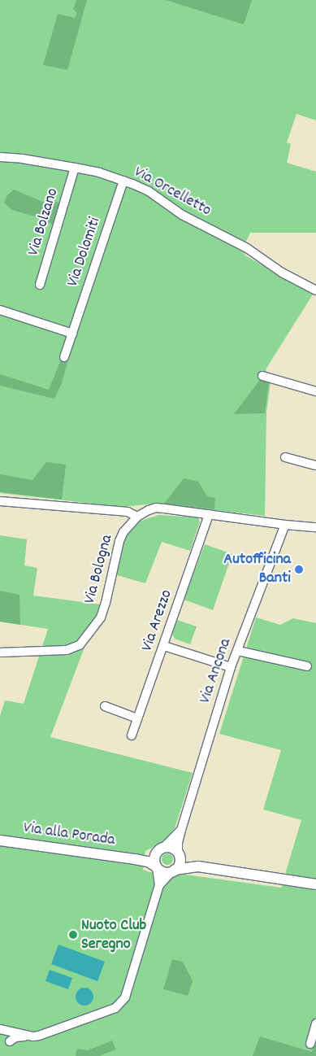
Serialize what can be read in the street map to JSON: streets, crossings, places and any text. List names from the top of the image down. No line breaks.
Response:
{"streets":{"street":["Via Orcelletto","Via Bolzano","Via Dolomiti","Via Bologna","Via Arezzo","Via Ancona","Via alla Porada"]},"crossings":[["Via Orcelletto","Via Bolzano"],["Via Orcelletto","Via Dolomiti"],["Via Ancona","Via alla Porada"]],"places":["Autofficina Banti","Nuoto Club Seregno"]}
